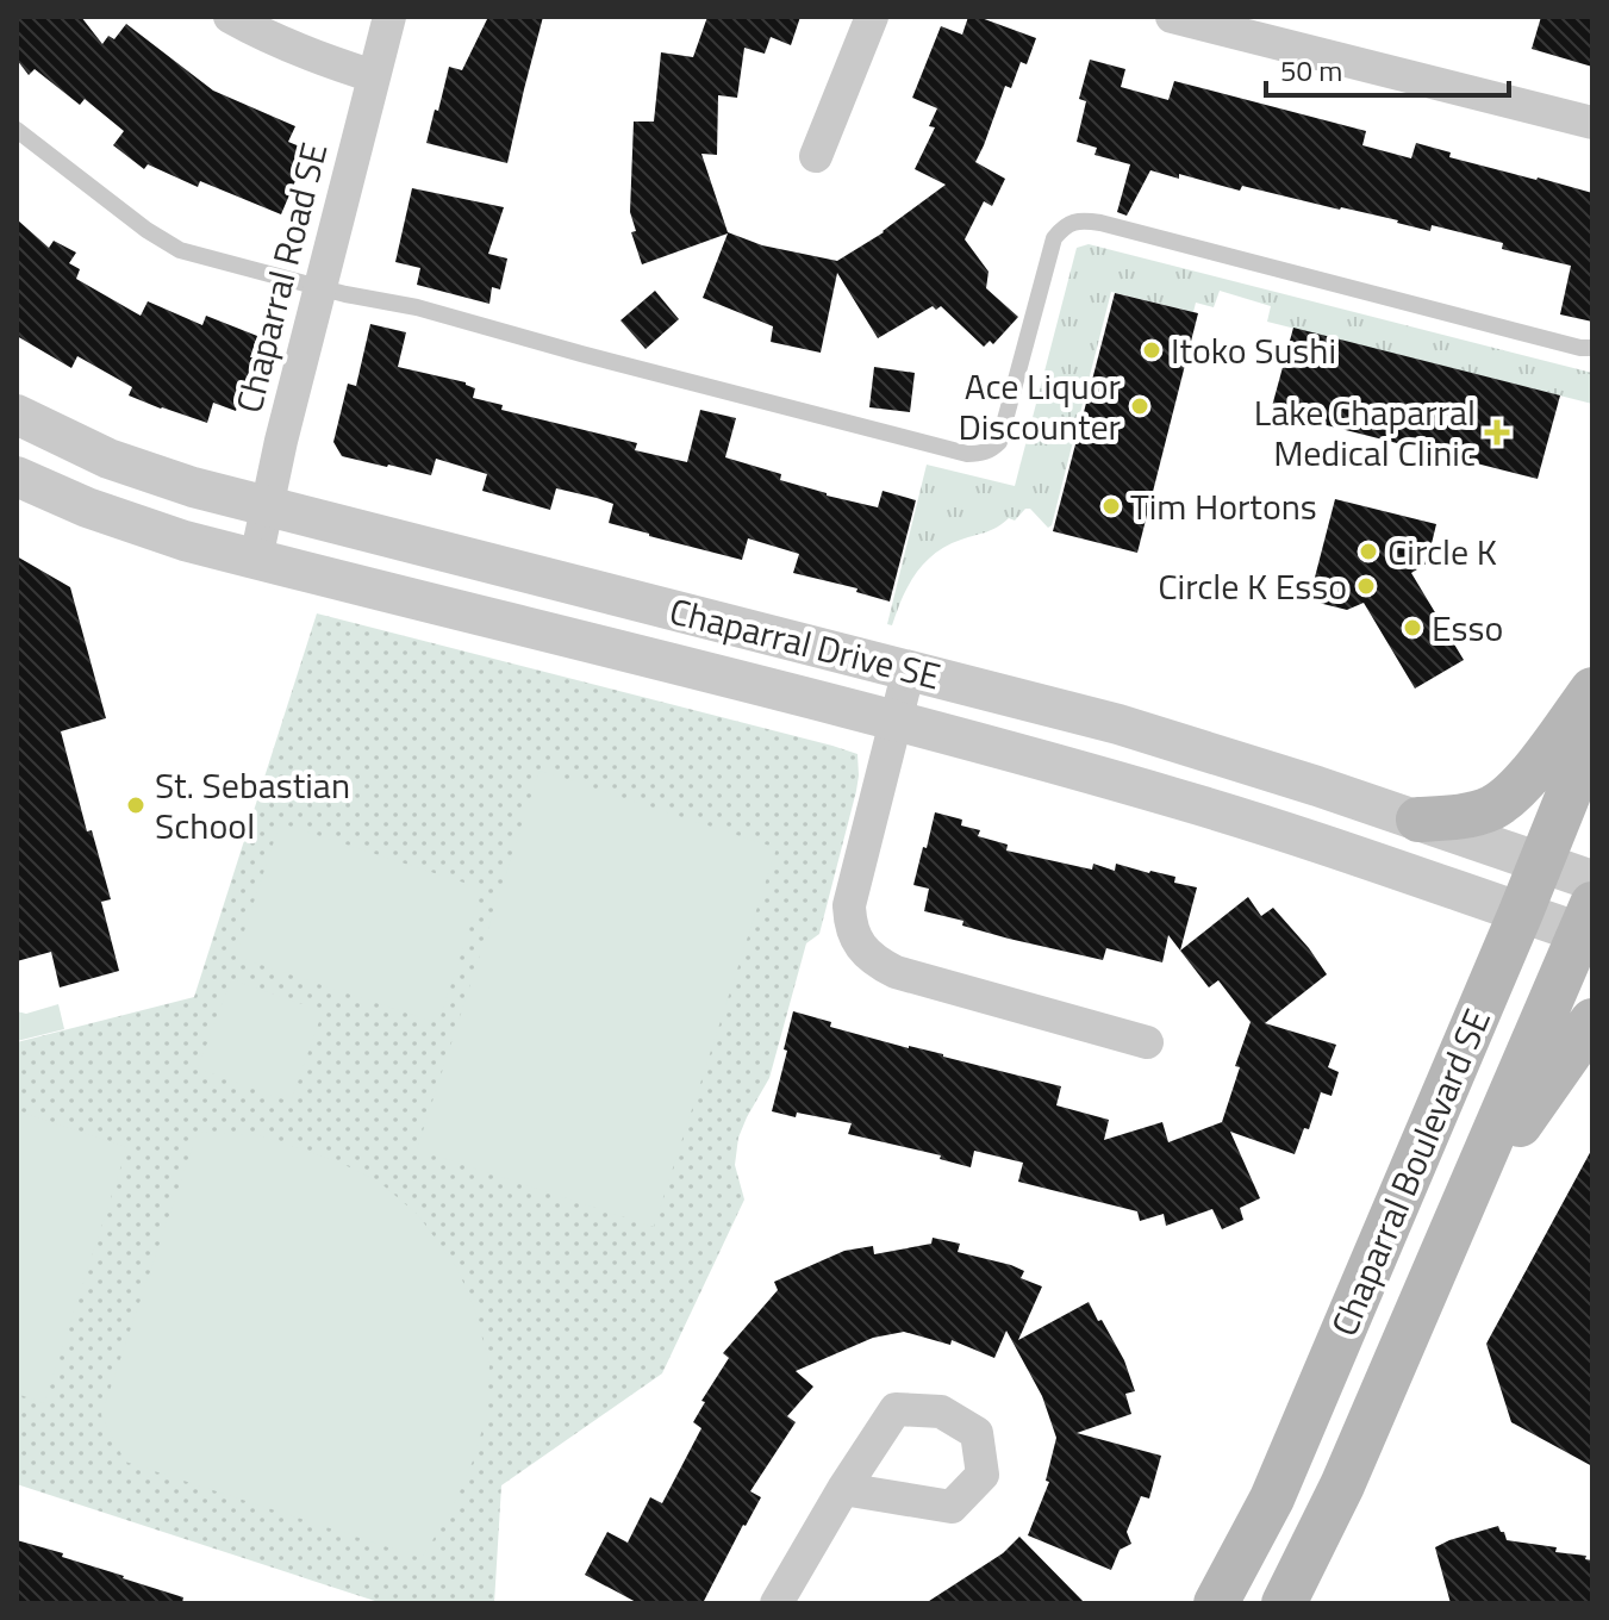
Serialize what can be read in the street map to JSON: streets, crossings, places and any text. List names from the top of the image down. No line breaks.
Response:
{"streets":{"main road":["Chaparral Boulevard SE"],"street":["Chaparral Road SE","Chaparral Drive SE"]},"crossings":[["Chaparral Road SE","Chaparral Drive SE"],["Chaparral Drive SE","Chaparral Boulevard SE"]],"places":{"other":["Itoko Sushi","Ace Liquor Discounter","Tim Hortons","Circle K","Circle K Esso","Esso","St. Sebastian School"],"health":["Lake Chaparral Medical Clinic"]},"scale_bar":"50 m"}
